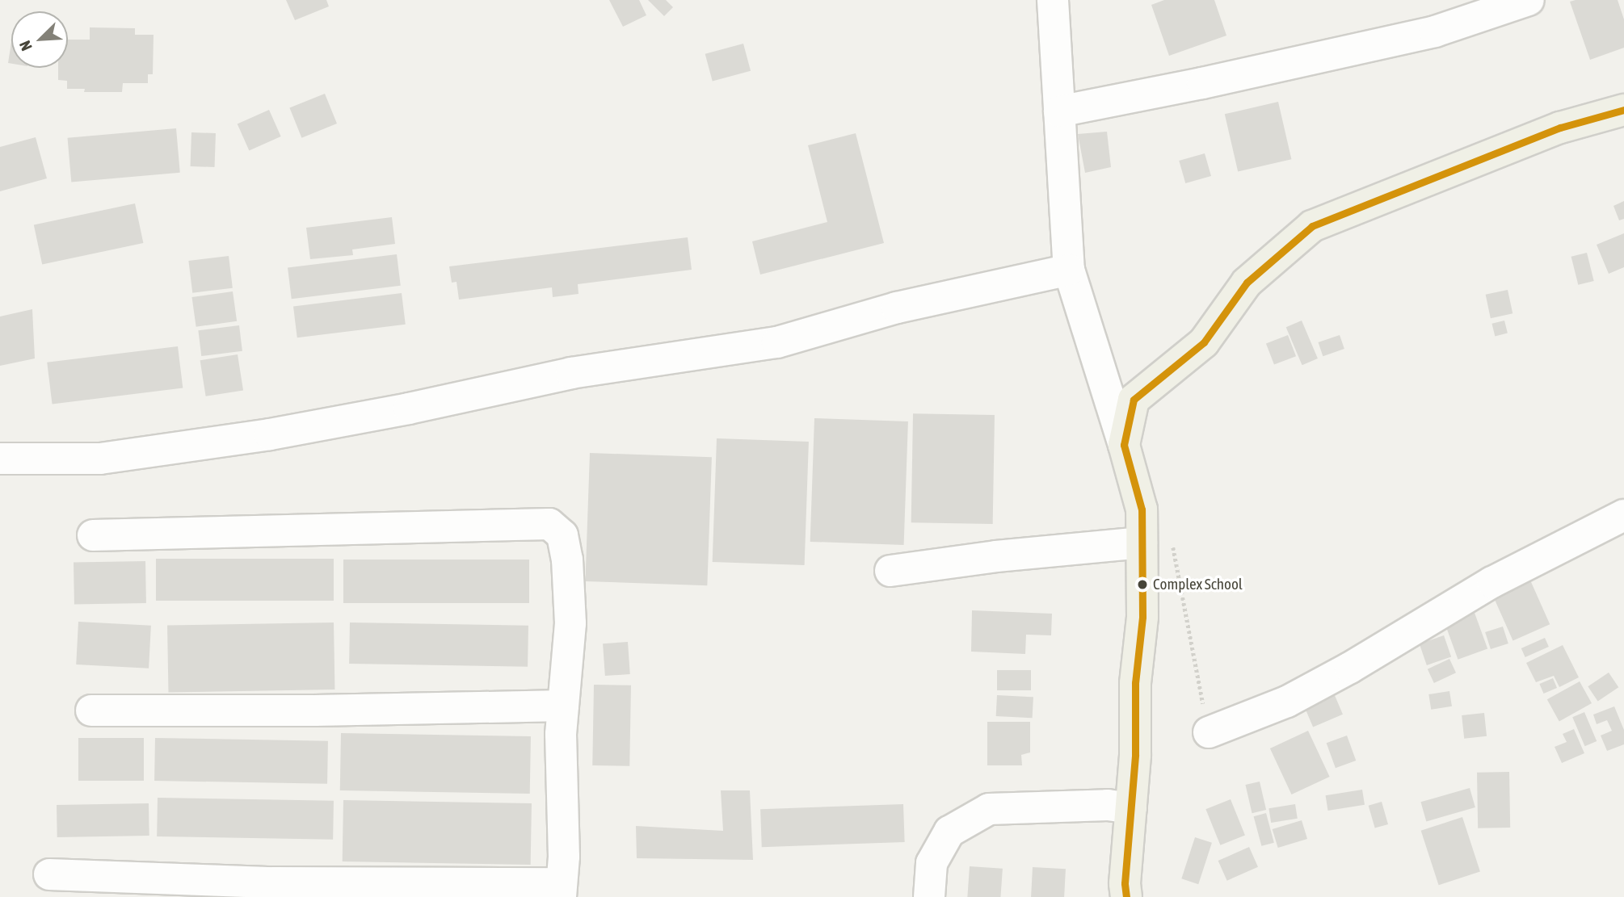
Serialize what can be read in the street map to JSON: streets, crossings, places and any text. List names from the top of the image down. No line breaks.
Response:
{"places":["Complex School"],"north":"bottom left"}
